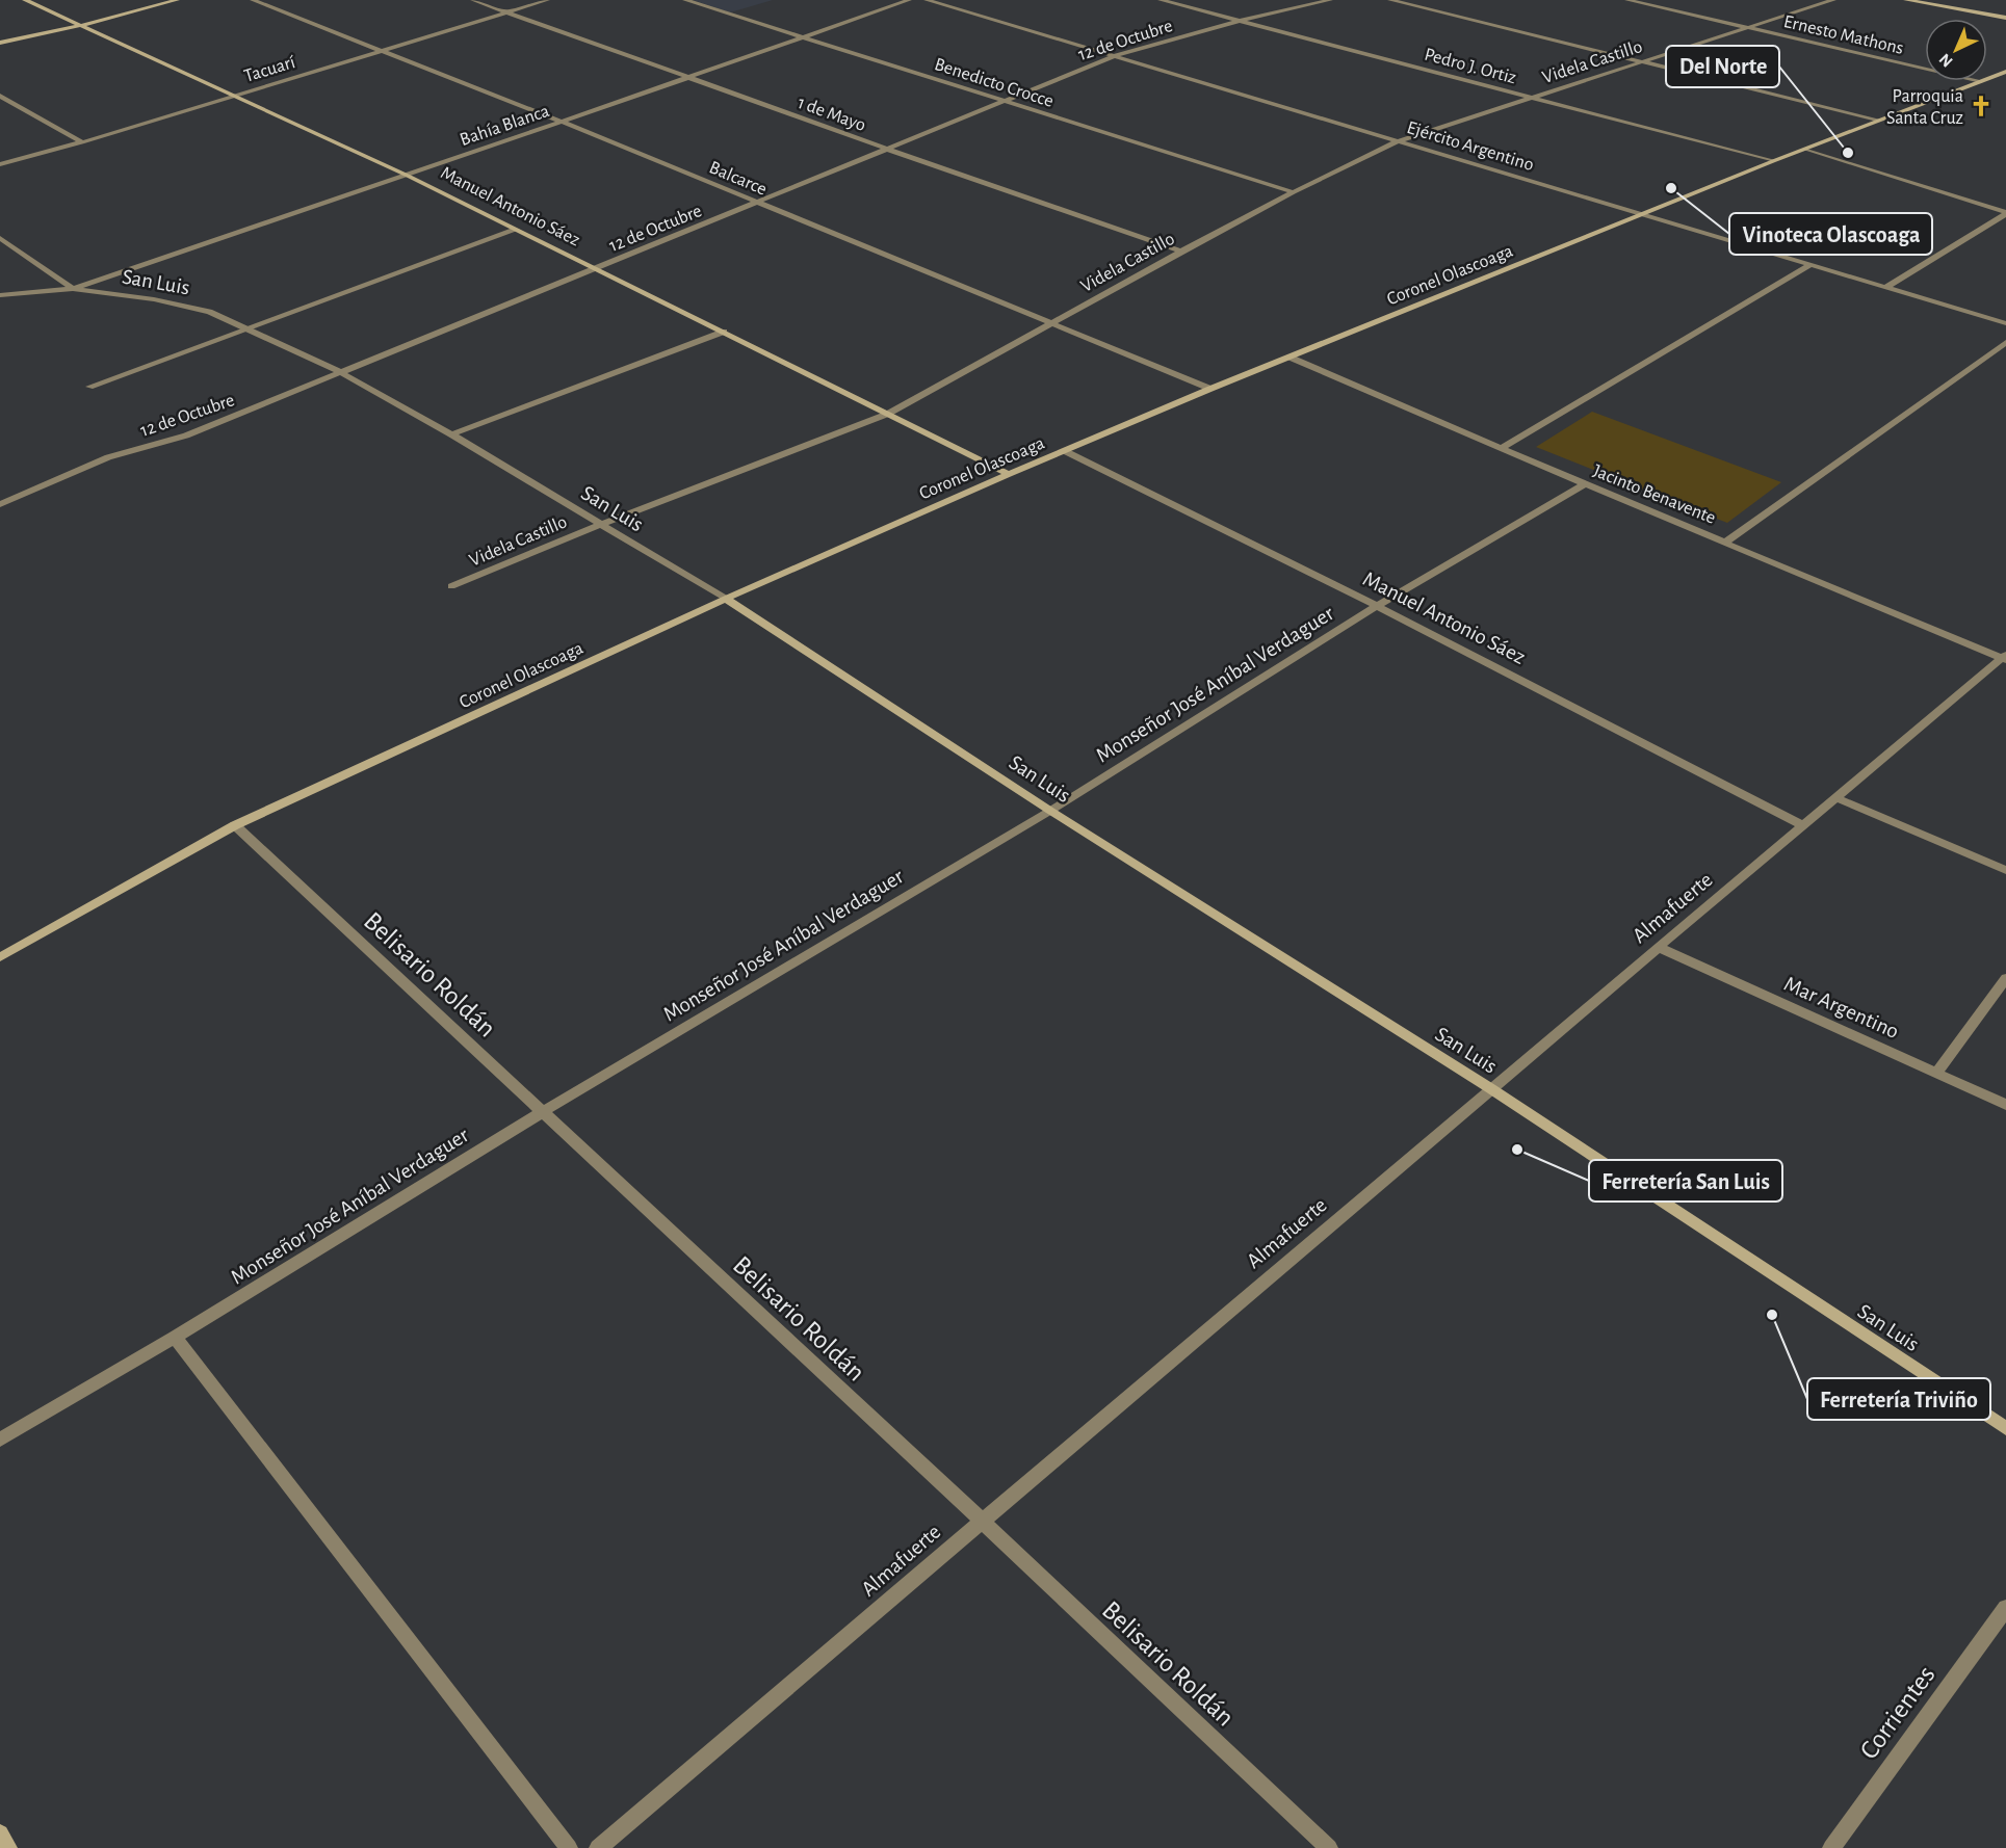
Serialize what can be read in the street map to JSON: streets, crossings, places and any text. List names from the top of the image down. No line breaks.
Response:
{"streets":{"street":["Ernesto Mathons","12 de Octubre","Videla Castillo","Pedro J. Ortiz","Tacuarí","Benedicto Crocce","1 de Mayo","Bahía Blanca","Ejército Argentino","Balcarce","Manuel Antonio Sáez","Coronel Olascoaga","San Luis","Jacinto Benavente","Monseñor José Aníbal Verdaguer","Almafuerte","Belisario Roldán","Mar Argentino","Corrientes"]},"crossings":[["Ernesto Mathons","Videla Castillo"],["12 de Octubre","Pedro J. Ortiz"],["12 de Octubre","Benedicto Crocce"],["12 de Octubre","1 de Mayo"],["12 de Octubre","Ejército Argentino"],["12 de Octubre","Balcarce"],["12 de Octubre","Manuel Antonio Sáez"],["12 de Octubre","San Luis"],["Videla Castillo","Pedro J. Ortiz"],["Videla Castillo","Benedicto Crocce"],["Videla Castillo","1 de Mayo"],["Videla Castillo","Ejército Argentino"],["Videla Castillo","Balcarce"],["Videla Castillo","Manuel Antonio Sáez"],["Videla Castillo","San Luis"],["Pedro J. Ortiz","Coronel Olascoaga"],["Tacuarí","1 de Mayo"],["Tacuarí","Balcarce"],["Tacuarí","Manuel Antonio Sáez"],["Benedicto Crocce","Bahía Blanca"],["1 de Mayo","Bahía Blanca"],["Bahía Blanca","Balcarce"],["Bahía Blanca","Manuel Antonio Sáez"],["Bahía Blanca","San Luis"],["Ejército Argentino","Coronel Olascoaga"],["Balcarce","Coronel Olascoaga"],["Manuel Antonio Sáez","Coronel Olascoaga"],["Manuel Antonio Sáez","Monseñor José Aníbal Verdaguer"],["Manuel Antonio Sáez","Almafuerte"],["Coronel Olascoaga","San Luis"],["Coronel Olascoaga","Jacinto Benavente"],["Coronel Olascoaga","Belisario Roldán"],["San Luis","Monseñor José Aníbal Verdaguer"],["San Luis","Almafuerte"],["Jacinto Benavente","Monseñor José Aníbal Verdaguer"],["Jacinto Benavente","Almafuerte"],["Monseñor José Aníbal Verdaguer","Belisario Roldán"],["Almafuerte","Belisario Roldán"],["Almafuerte","Mar Argentino"]],"places":{"church":["Parroquia Santa Cruz"],"other":["Del Norte","Vinoteca Olascoaga","Ferretería San Luis","Ferretería Triviño"]},"north":"bottom left"}
